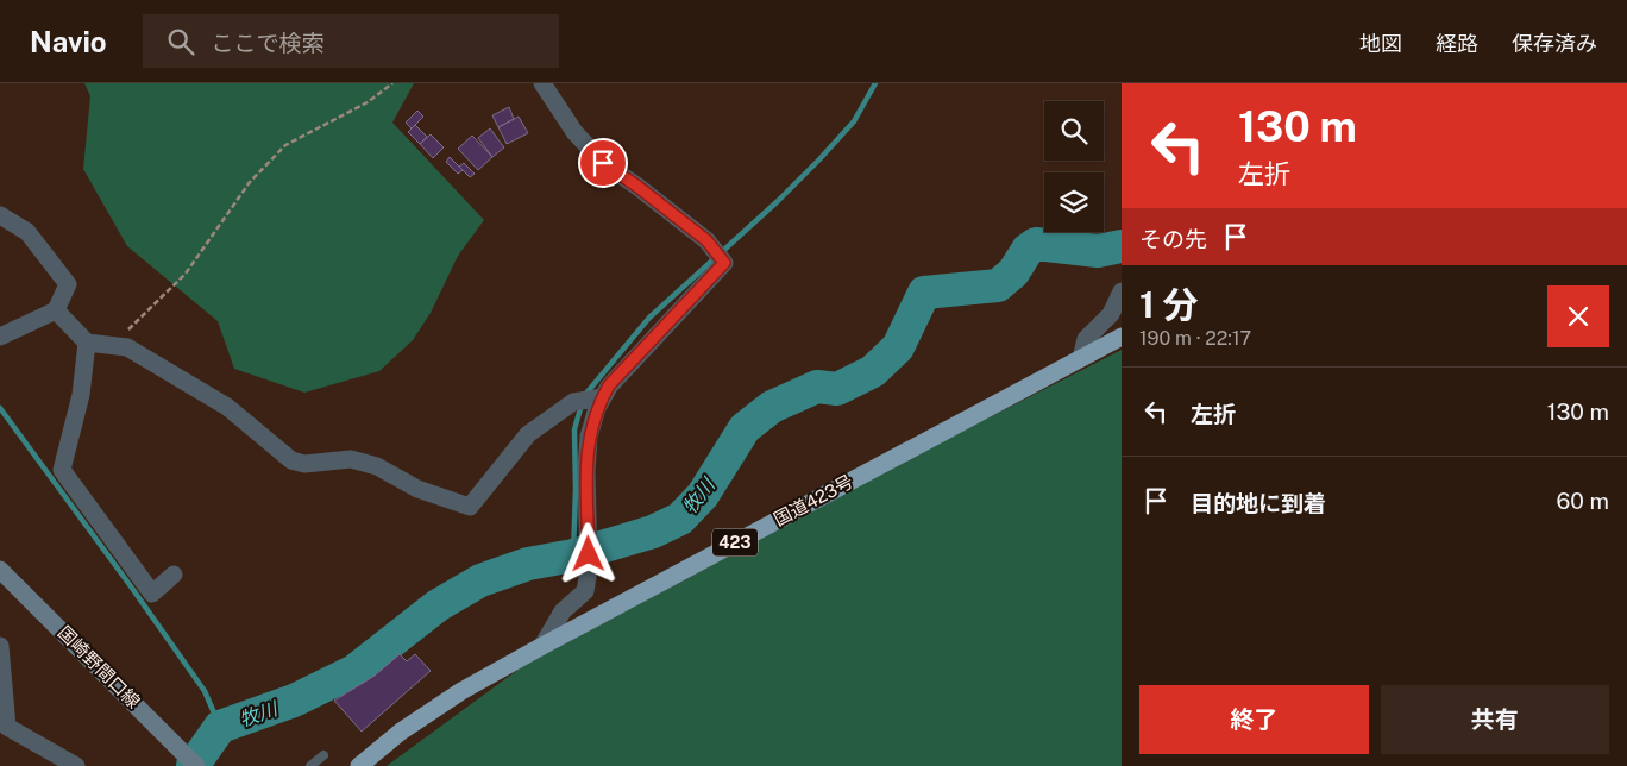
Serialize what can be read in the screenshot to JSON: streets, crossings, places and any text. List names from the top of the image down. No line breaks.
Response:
{"streets":{"highway":["国道423号","423"],"main road":["国崎野間口線"]},"water":["牧川"],"page":{"header":"Navio","search":"ここで検索","nav":["地図","経路","保存済み"],"turn":["130 m","左折"],"then":"その先","heading":["1 分","190 m · 22:17"],"list":[{"name":"左折","value":"130 m"},{"name":"目的地に到着","value":"60 m"}],"buttons":["終了","共有"]}}
